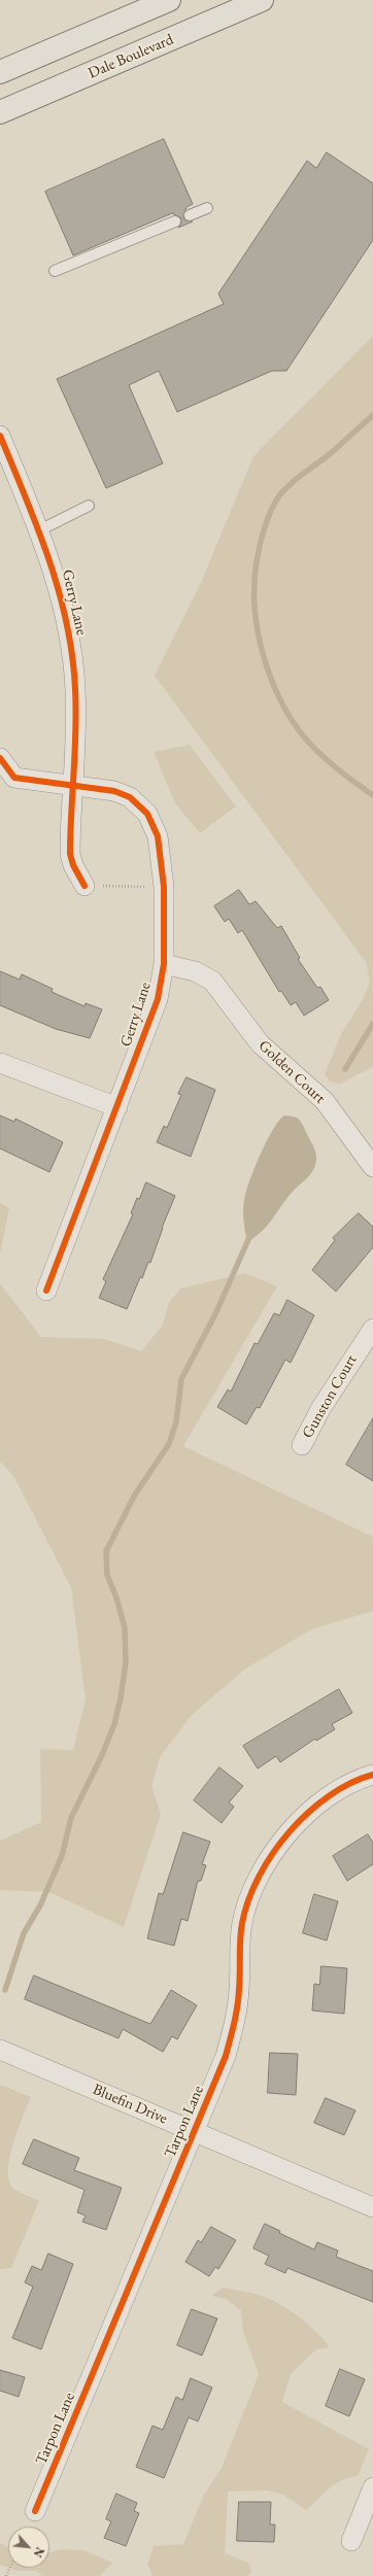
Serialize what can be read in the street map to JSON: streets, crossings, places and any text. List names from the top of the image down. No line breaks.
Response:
{"streets":{"main road":["Dale Boulevard"],"street":["Gerry Lane","Golden Court","Gunston Court","Bluefin Drive","Tarpon Lane"]},"crossings":[["Gerry Lane","Golden Court"],["Bluefin Drive","Tarpon Lane"]],"north":"bottom right"}
